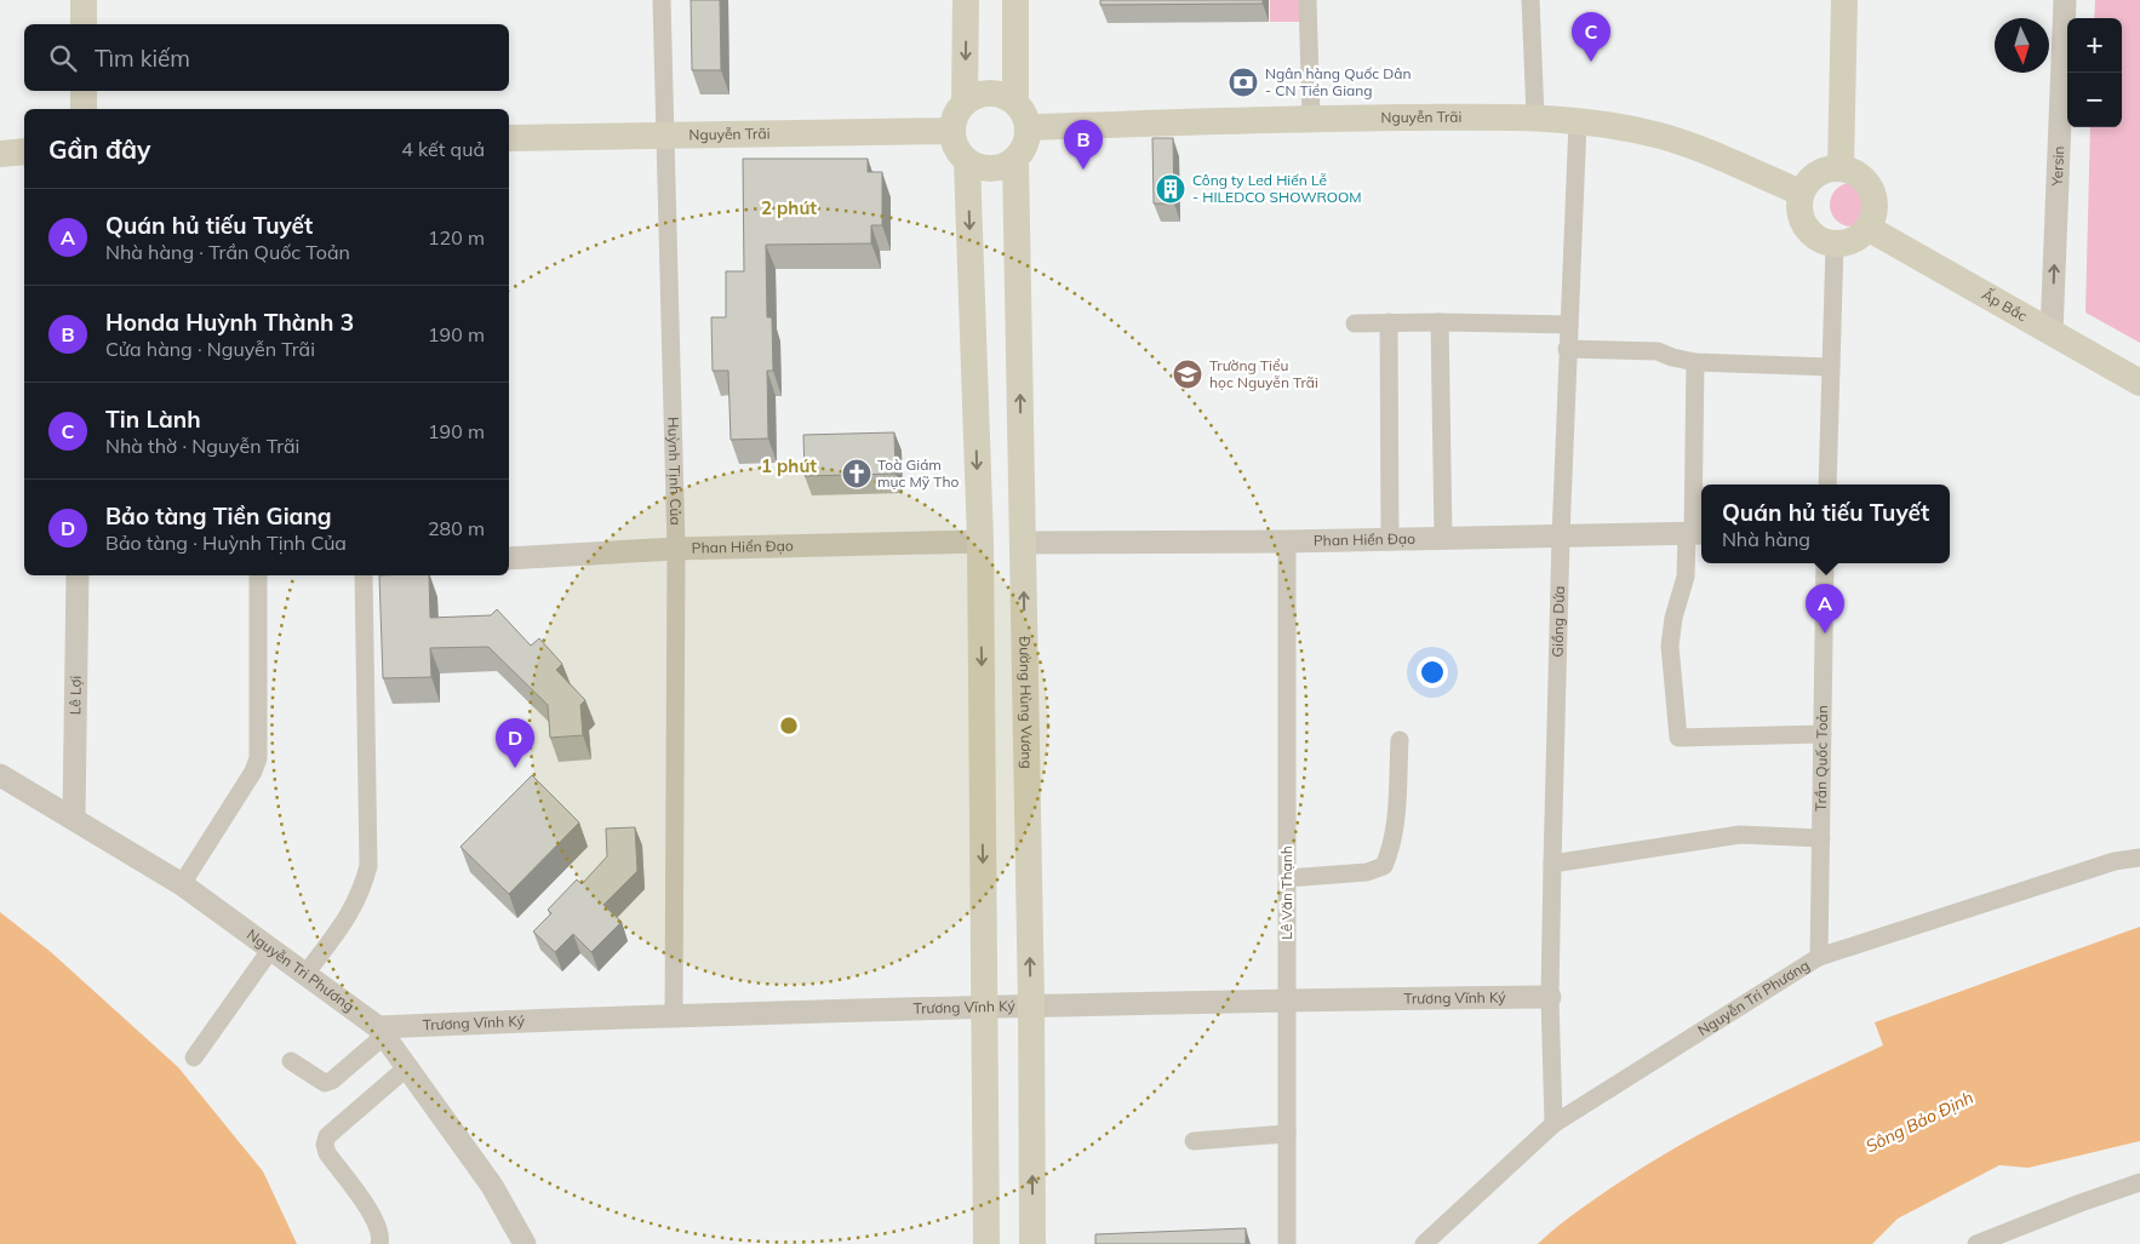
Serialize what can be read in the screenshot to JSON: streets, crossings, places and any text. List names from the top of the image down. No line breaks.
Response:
{"streets":{"main road":["Nguyễn Trãi","Ấp Bắc","Đường Hùng Vương"],"street":["Yersin","Huỳnh Tịnh Của","Phan Hiển Đạo","Giồng Dứa","Lê Lợi","Trần Quốc Toản","Lê Văn Thạnh","Nguyễn Tri Phương","Trương Vĩnh Ký"]},"crossings":[["Nguyễn Trãi","Ấp Bắc"],["Nguyễn Trãi","Huỳnh Tịnh Của"],["Nguyễn Trãi","Giồng Dứa"],["Nguyễn Trãi","Đường Hùng Vương"],["Yersin","Ấp Bắc"],["Huỳnh Tịnh Của","Phan Hiển Đạo"],["Huỳnh Tịnh Của","Trương Vĩnh Ký"],["Phan Hiển Đạo","Giồng Dứa"],["Phan Hiển Đạo","Đường Hùng Vương"],["Phan Hiển Đạo","Lê Văn Thạnh"],["Giồng Dứa","Nguyễn Tri Phương"],["Giồng Dứa","Trương Vĩnh Ký"],["Lê Lợi","Nguyễn Tri Phương"],["Đường Hùng Vương","Trương Vĩnh Ký"],["Trần Quốc Toản","Nguyễn Tri Phương"],["Lê Văn Thạnh","Trương Vĩnh Ký"],["Nguyễn Tri Phương","Trương Vĩnh Ký"]],"one_way":["Yersin"],"water":["Sông Bảo Định"],"places":{"bank":["Ngân hàng Quốc Dân - CN Tiền Giang"],"building":["Công ty Led Hiến Lễ - HILEDCO SHOWROOM"],"school or university":["Trường Tiểu học Nguyễn Trãi"],"church":["Toà Giám mục Mỹ Tho"]},"north":"bottom","page":{"pins":["C","B","A","D"],"map_buttons":["+","−"],"search":"Tìm kiếm","heading":["Gần đây","4 kết quả"],"list":[{"mark":"A","name":"Quán hủ tiếu Tuyết","note":"Nhà hàng · Trần Quốc Toản","value":"120 m"},{"mark":"B","name":"Honda Huỳnh Thành 3","note":"Cửa hàng · Nguyễn Trãi","value":"190 m"},{"mark":"C","name":"Tin Lành","note":"Nhà thờ · Nguyễn Trãi","value":"190 m"},{"mark":"D","name":"Bảo tàng Tiền Giang","note":"Bảo tàng · Huỳnh Tịnh Của","value":"280 m"}],"popup":["Quán hủ tiếu Tuyết","Nhà hàng"]},"rings":["2 phút","1 phút"]}
